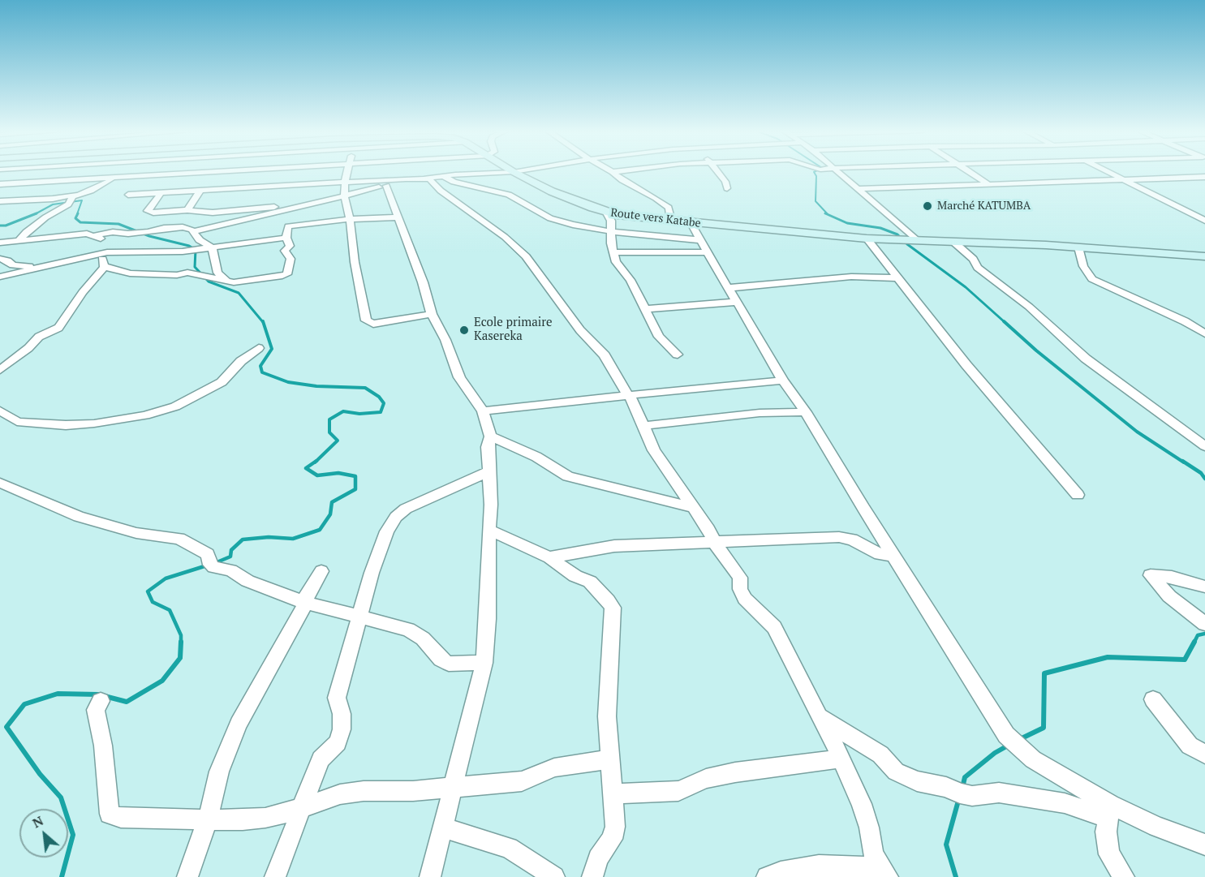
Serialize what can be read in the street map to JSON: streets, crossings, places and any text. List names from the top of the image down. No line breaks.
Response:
{"streets":{"street":["Route vers Katabe"]},"places":["Marché KATUMBA","Ecole primaire Kasereka"],"north":"top left"}
